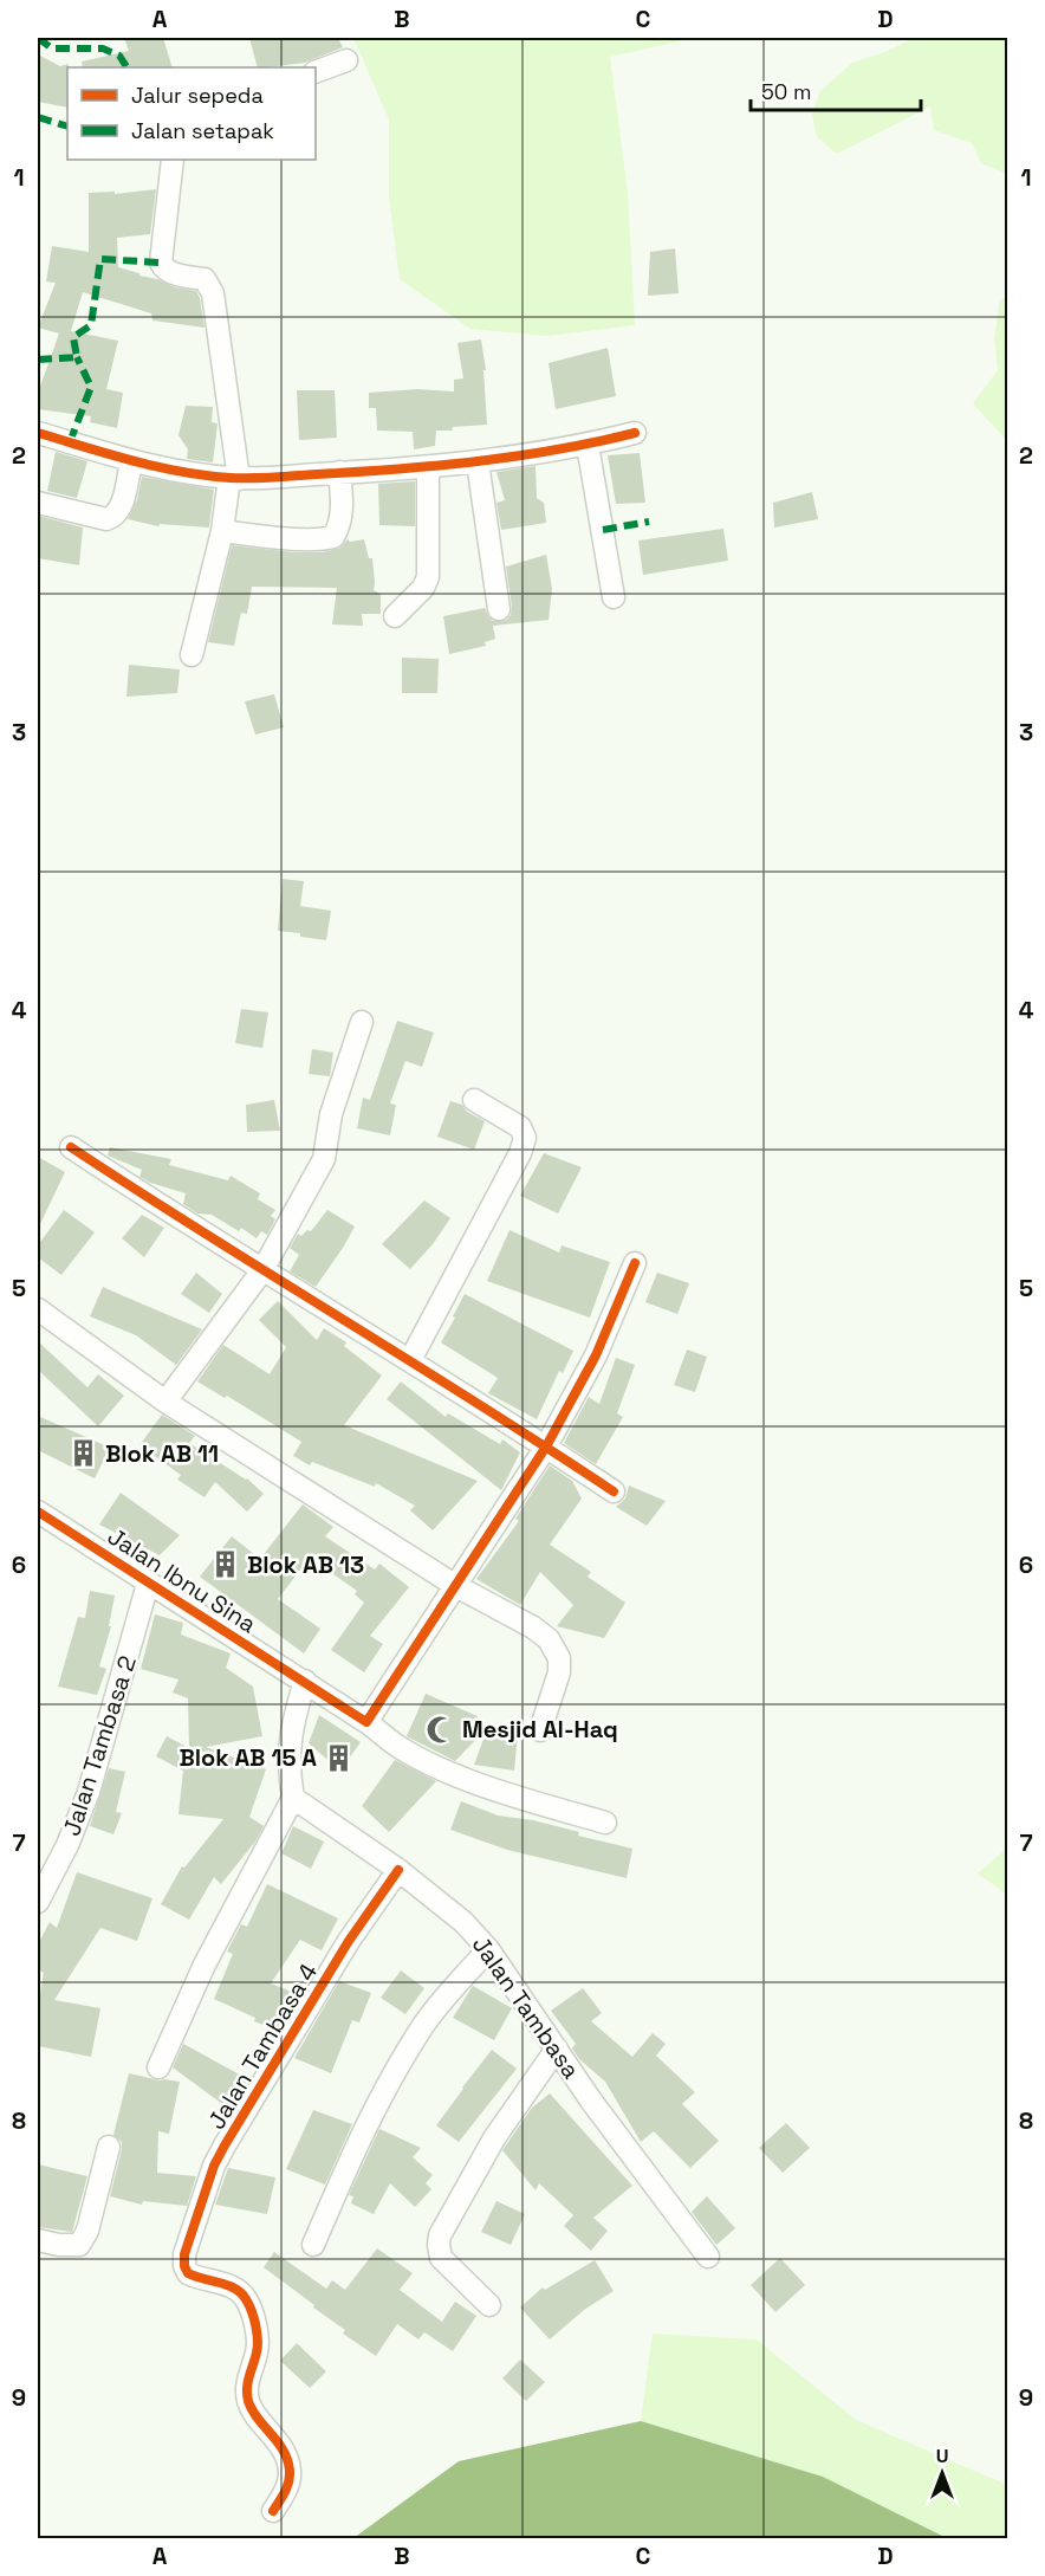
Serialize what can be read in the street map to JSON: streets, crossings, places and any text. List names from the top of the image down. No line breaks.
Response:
{"streets":{"street":["Jalan Ibnu Sina","Jalan Tambasa 2","Jalan Tambasa","Jalan Tambasa 4"]},"crossings":[["Jalan Ibnu Sina","Jalan Tambasa 2"],["Jalan Tambasa","Jalan Tambasa 4"]],"places":{"building":["Blok AB 11","Blok AB 13","Blok AB 15 A"],"mosque":["Mesjid Al-Haq"]},"legend":["Jalur sepeda","Jalan setapak"],"scale_bar":"50 m","north":"top","grid":{"columns":["A","B","C","D"],"rows":["1","2","3","4","5","6","7","8","9"]}}
